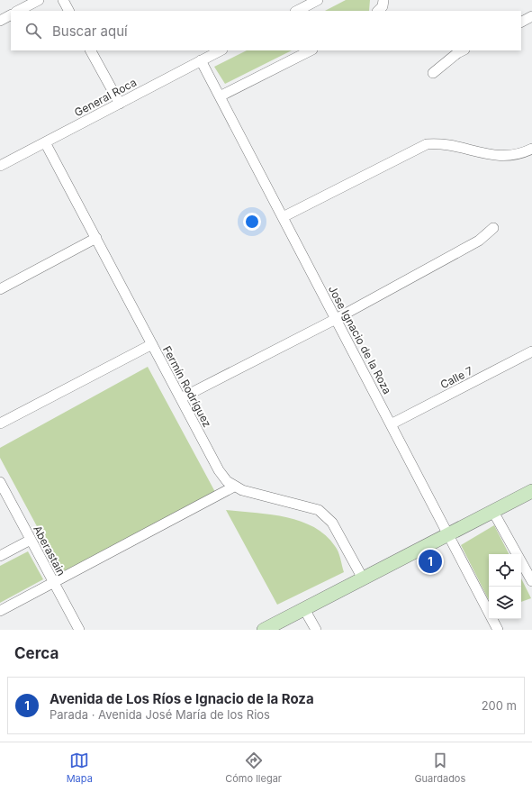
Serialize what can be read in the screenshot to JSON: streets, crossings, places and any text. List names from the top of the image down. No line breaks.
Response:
{"streets":{"street":["General Roca","Jose Ignacio de la Roza","Calle 7","Fermín Rodríguez","Aberastain"]},"crossings":[["General Roca","Jose Ignacio de la Roza"],["General Roca","Fermín Rodríguez"],["Jose Ignacio de la Roza","Calle 7"]],"page":{"search":"Buscar aquí","pins":"1","heading":"Cerca","list":[{"mark":"1","name":"Avenida de Los Ríos e Ignacio de la Roza","note":"Parada · Avenida José María de los Rios","value":"200 m"}],"nav":["Mapa","Cómo llegar","Guardados"]}}
